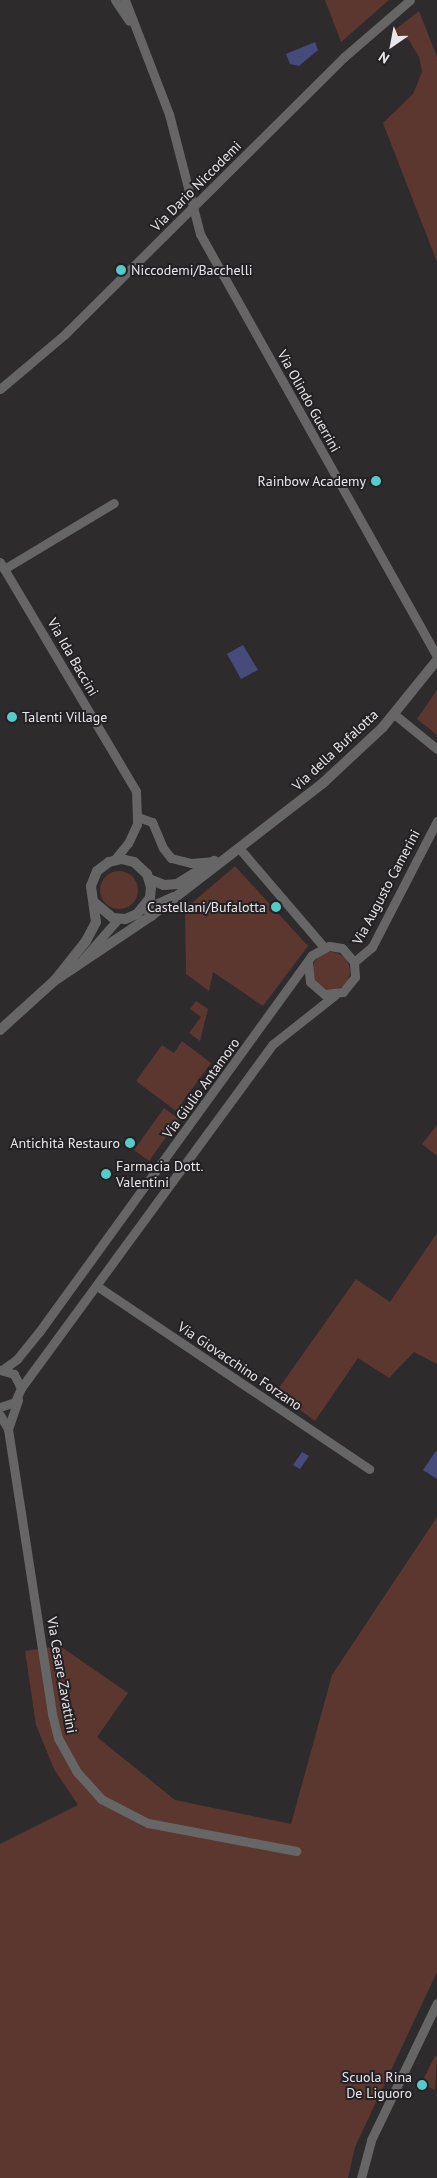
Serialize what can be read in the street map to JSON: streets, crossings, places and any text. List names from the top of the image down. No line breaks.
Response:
{"streets":{"street":["Via Dario Niccodemi","Via Olindo Guerrini","Via Ida Baccini","Via della Bufalotta","Via Augusto Camerini","Via Giulio Antamoro","Via Giovacchino Forzano","Via Cesare Zavattini"]},"crossings":[["Via Dario Niccodemi","Via Olindo Guerrini"],["Via Olindo Guerrini","Via della Bufalotta"],["Via Augusto Camerini","Via Giulio Antamoro"]],"places":["Niccodemi/Bacchelli","Rainbow Academy","Talenti Village","Castellani/Bufalotta","Antichità Restauro","Farmacia Dott. Valentini","Scuola Rina De Liguoro"],"north":"bottom left"}
